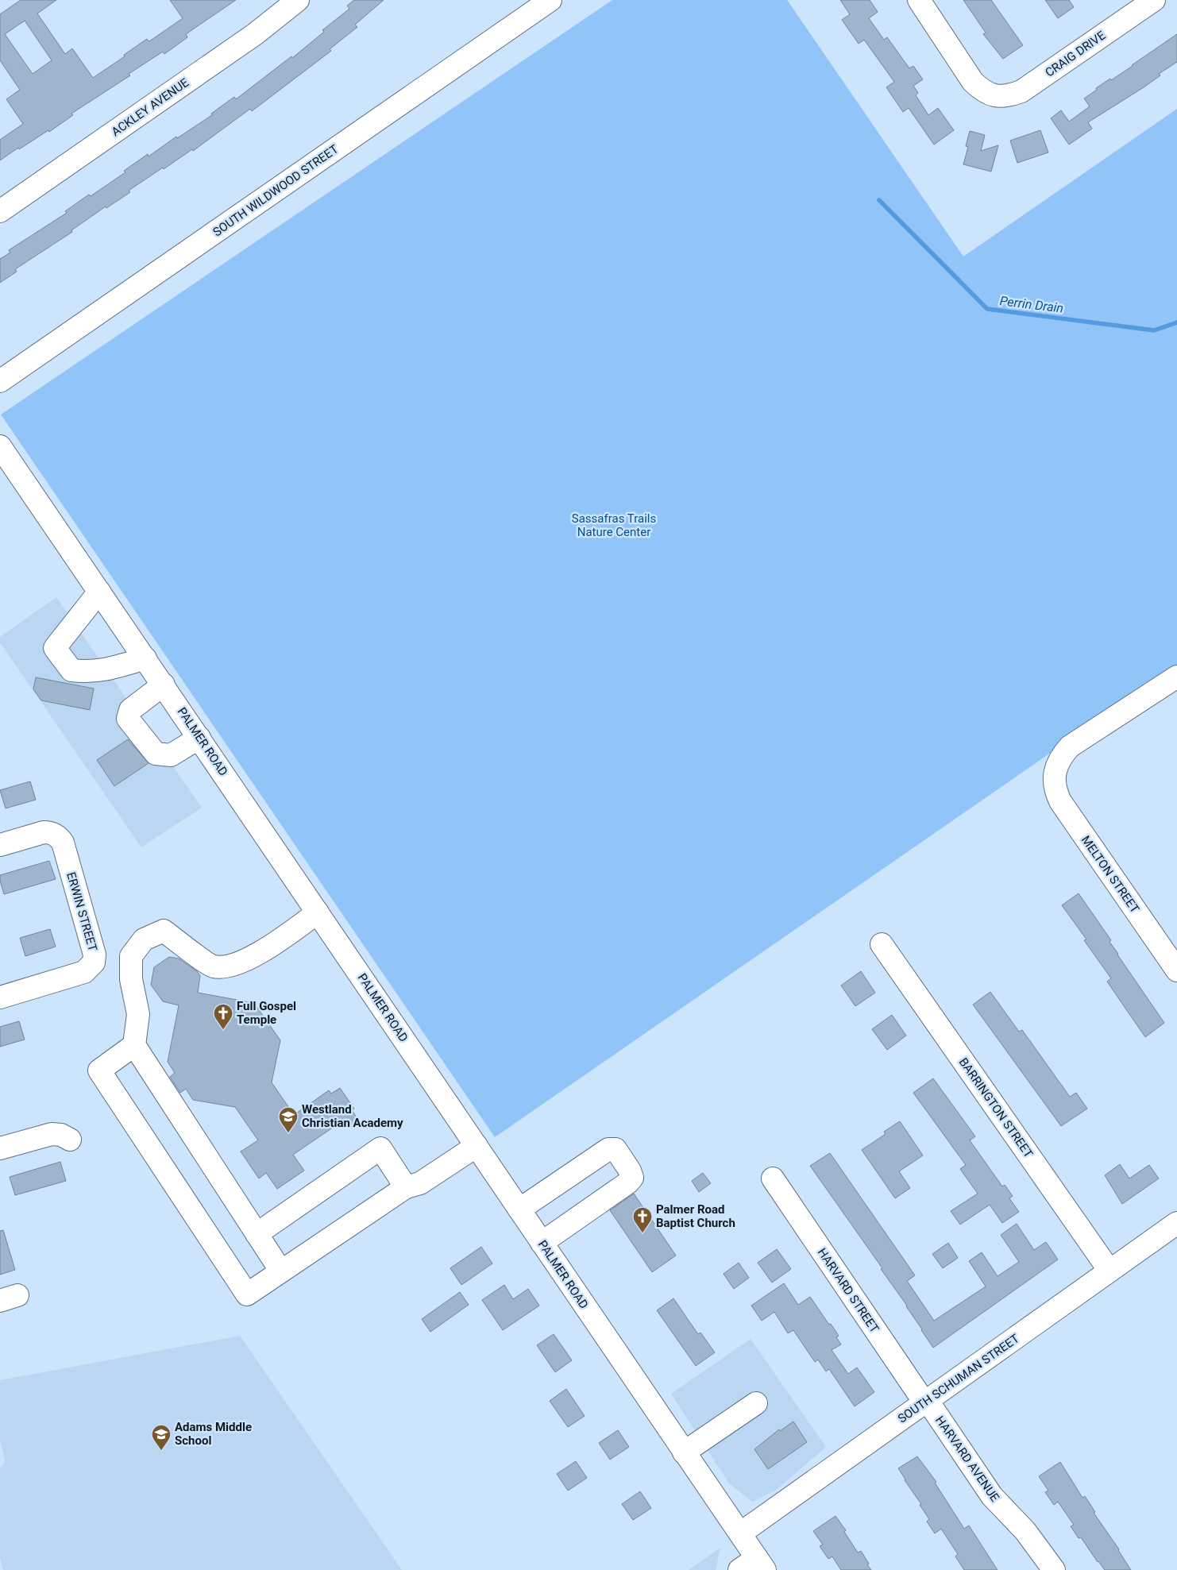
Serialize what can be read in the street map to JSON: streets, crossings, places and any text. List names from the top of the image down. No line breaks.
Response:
{"streets":{"street":["CRAIG DRIVE","ACKLEY AVENUE","SOUTH WILDWOOD STREET","PALMER ROAD","MELTON STREET","ERWIN STREET","BARRINGTON STREET","HARVARD STREET","SOUTH SCHUMAN STREET","HARVARD AVENUE"]},"crossings":[["PALMER ROAD","SOUTH SCHUMAN STREET"],["BARRINGTON STREET","SOUTH SCHUMAN STREET"],["HARVARD STREET","SOUTH SCHUMAN STREET"],["HARVARD STREET","HARVARD AVENUE"],["SOUTH SCHUMAN STREET","HARVARD AVENUE"]],"water":["Perrin Drain"],"parks":["Sassafras Trails Nature Center"],"places":{"church":["Full Gospel Temple","Palmer Road Baptist Church"],"school or university":["Westland Christian Academy","Adams Middle School"]}}
